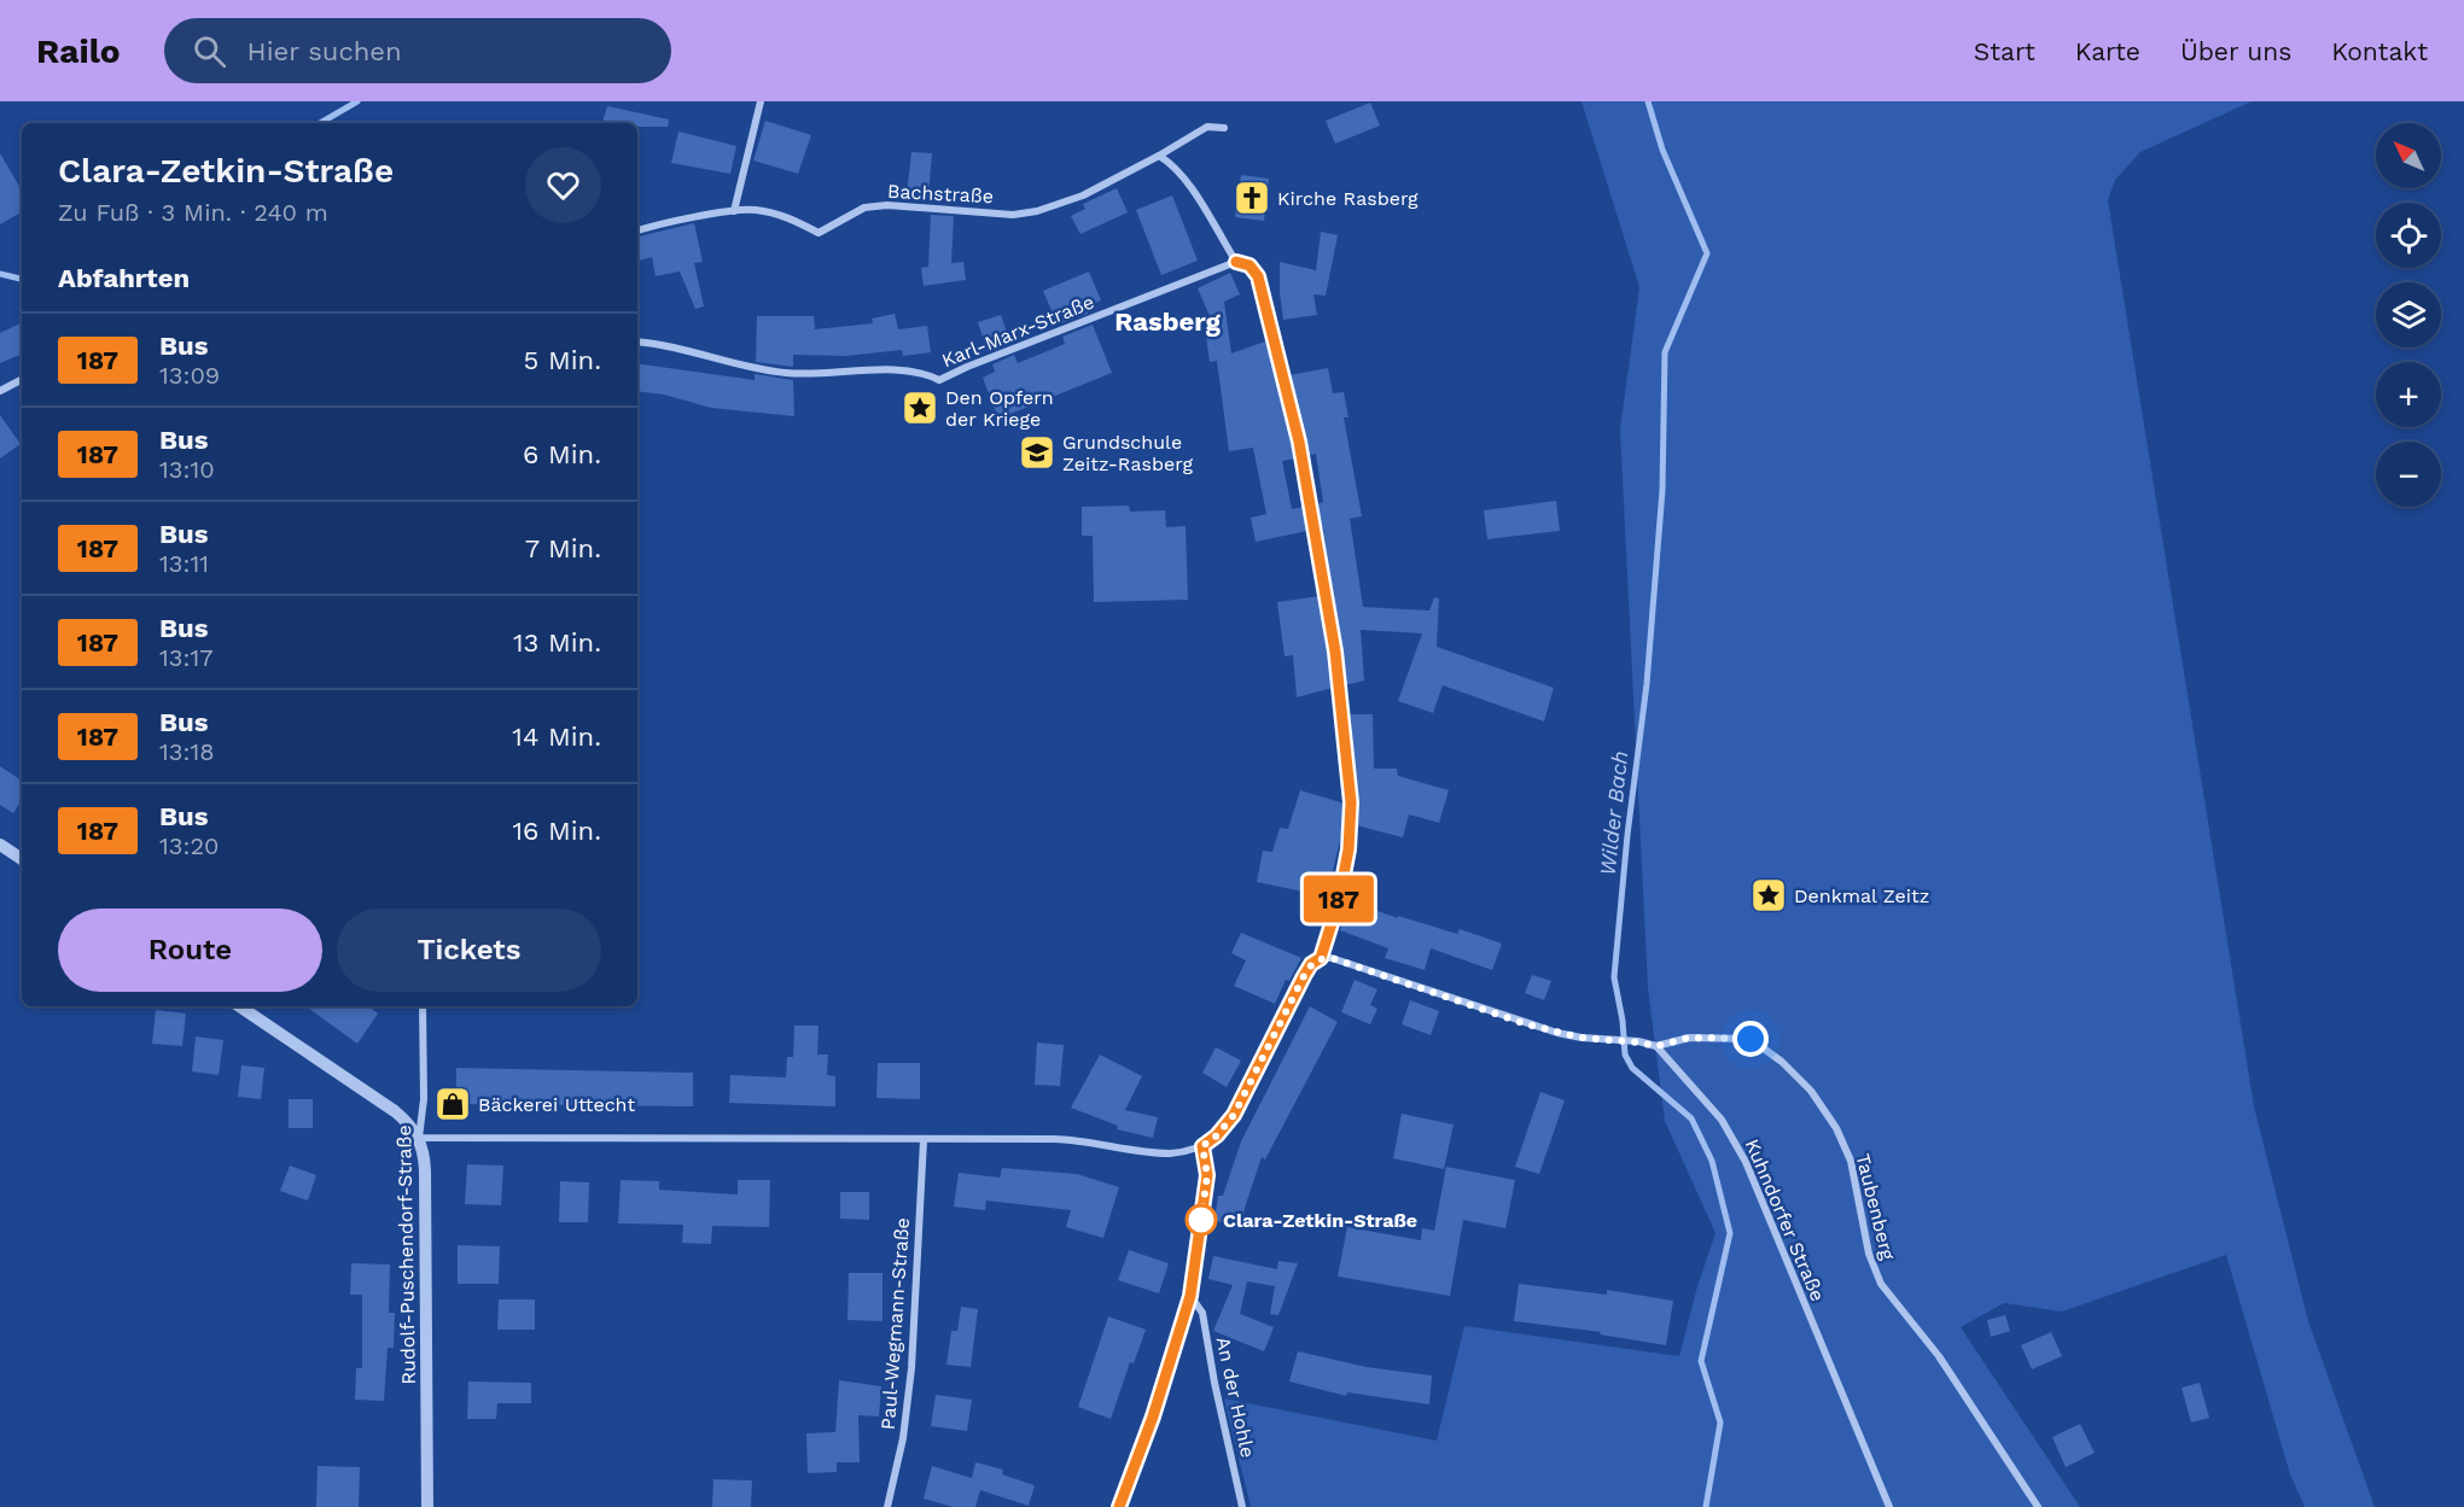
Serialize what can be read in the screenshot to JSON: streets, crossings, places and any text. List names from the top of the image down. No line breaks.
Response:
{"streets":{"street":["Bachstraße","Karl-Marx-Straße","Taubenberg","Kuhndorfer Straße","Rudolf-Puschendorf-Straße","Paul-Wegmann-Straße","An der Hohle"]},"crossings":[["Taubenberg","Kuhndorfer Straße"]],"districts":["Rasberg"],"water":["Wilder Bach"],"places":{"church":["Kirche Rasberg"],"place":["Den Opfern der Kriege","Denkmal Zeitz"],"school or university":["Grundschule Zeitz-Rasberg"],"shop":["Bäckerei Uttecht"],"other":["Clara-Zetkin-Straße"]},"lines":["bus line 187"],"north":"top left","page":{"header":"Railo","search":"Hier suchen","nav":["Start","Karte","Über uns","Kontakt"],"on_map":"187","map_buttons":["+","−"],"heading":[["Clara-Zetkin-Straße","Zu Fuß · 3 Min. · 240 m"],"Abfahrten"],"list":[{"mark":"187","name":"Bus","note":"13:09","value":"5 Min."},{"mark":"187","name":"Bus","note":"13:10","value":"6 Min."},{"mark":"187","name":"Bus","note":"13:11","value":"7 Min."},{"mark":"187","name":"Bus","note":"13:17","value":"13 Min."},{"mark":"187","name":"Bus","note":"13:18","value":"14 Min."},{"mark":"187","name":"Bus","note":"13:20","value":"16 Min."}],"buttons":["Route","Tickets"]}}
